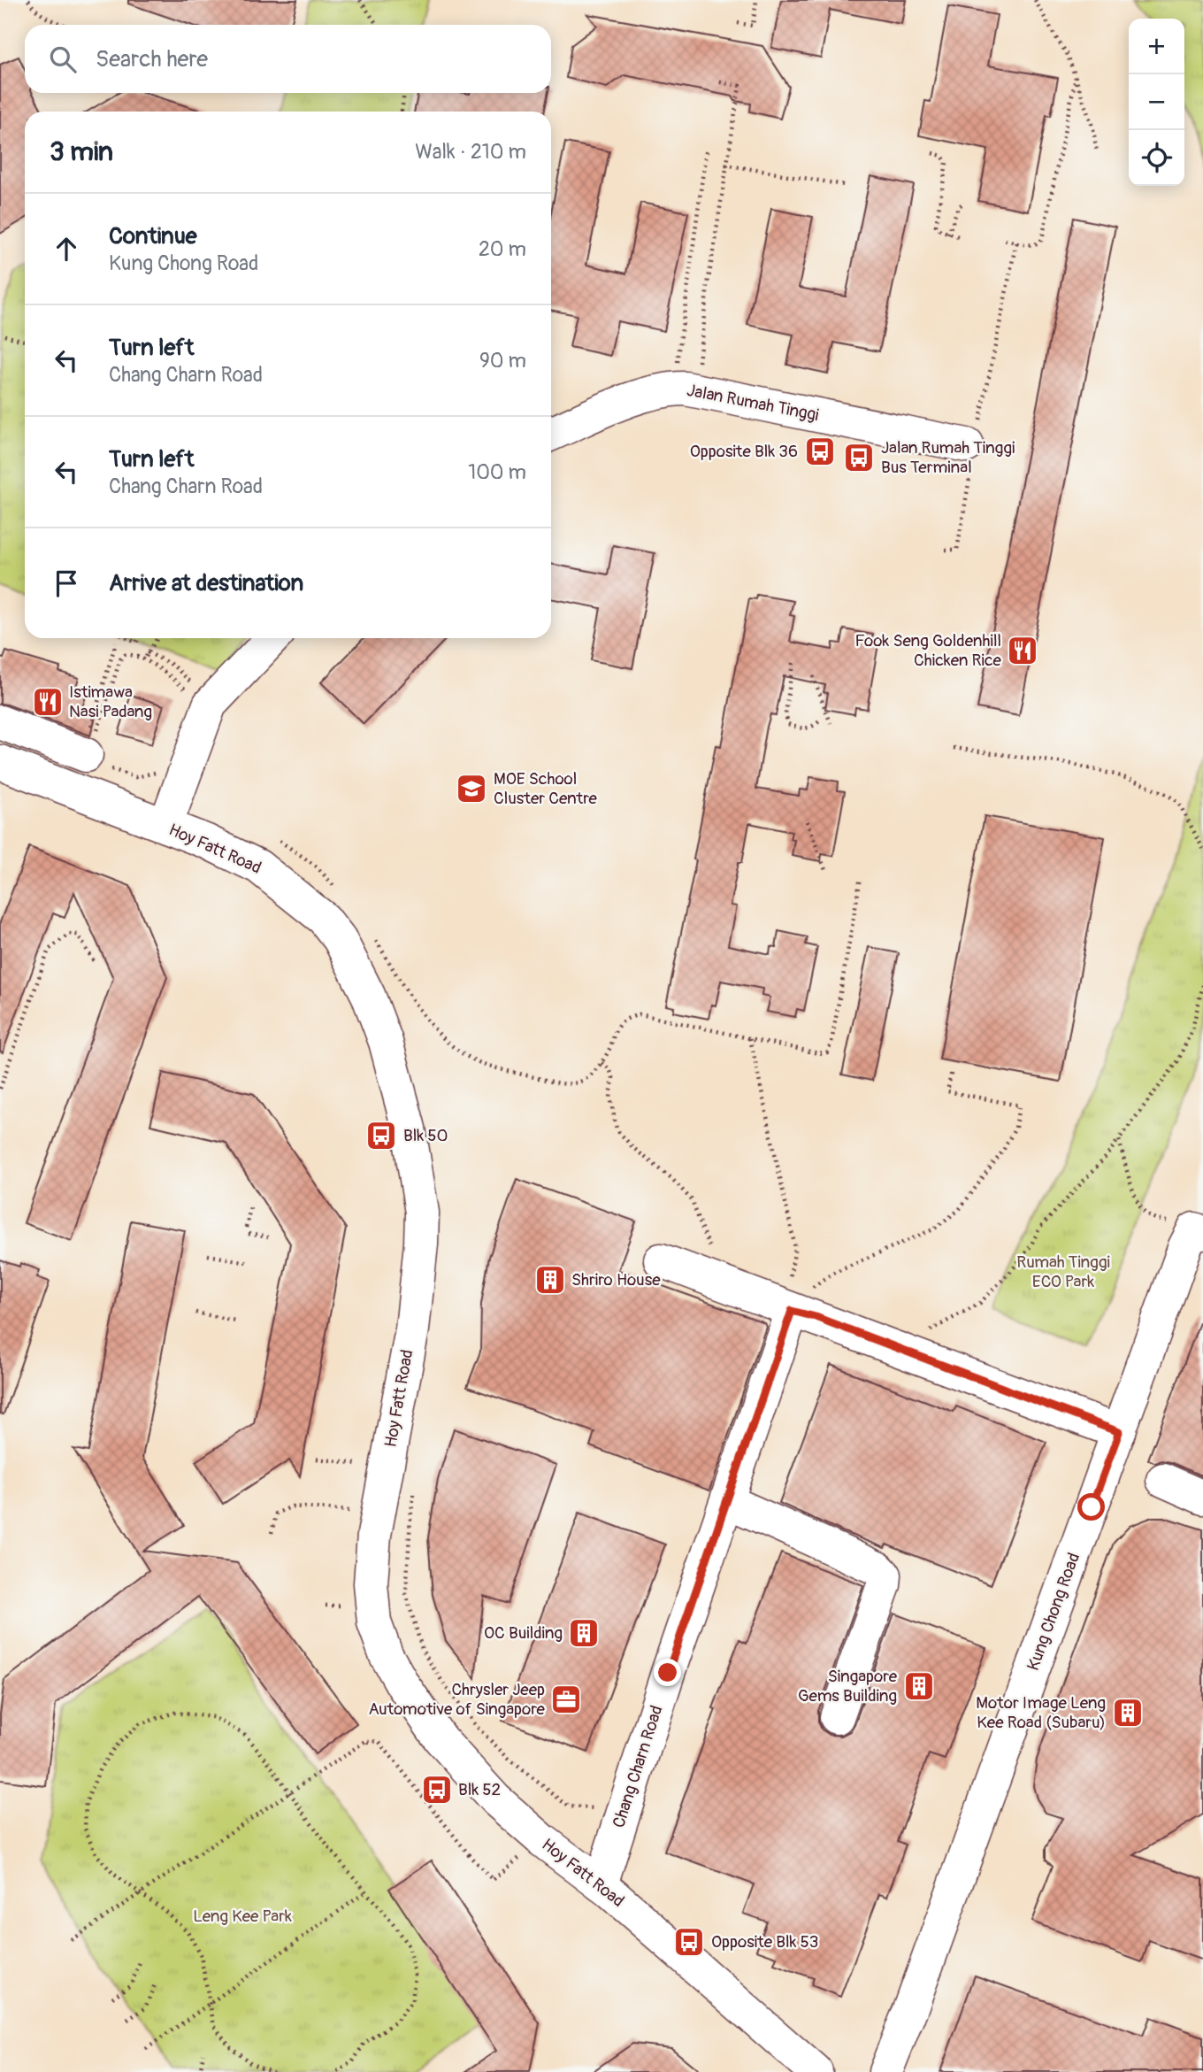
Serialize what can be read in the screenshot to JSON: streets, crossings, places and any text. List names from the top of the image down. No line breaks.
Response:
{"streets":{"street":["Jalan Rumah Tinggi","Hoy Fatt Road","Kung Chong Road","Chang Charn Road"]},"crossings":[["Hoy Fatt Road","Chang Charn Road"]],"parks":["Rumah Tinggi ECO Park","Leng Kee Park"],"places":{"bus stop":["Opposite Blk 36","Jalan Rumah Tinggi Bus Terminal","Blk 50","Blk 52","Opposite Blk 53"],"restaurant":["Fook Seng Goldenhill Chicken Rice","Istimawa Nasi Padang"],"school or university":["MOE School Cluster Centre"],"building":["Shriro House","OC Building","Singapore Gems Building","Motor Image Leng Kee Road (Subaru)"],"office":["Chrysler Jeep Automotive of Singapore"]},"page":{"map_buttons":["+","−"],"search":"Search here","heading":["3 min","Walk · 210 m"],"list":[["Continue","Kung Chong Road","20 m"],["Turn left","Chang Charn Road","90 m"],["Turn left","Chang Charn Road","100 m"],"Arrive at destination"]}}
